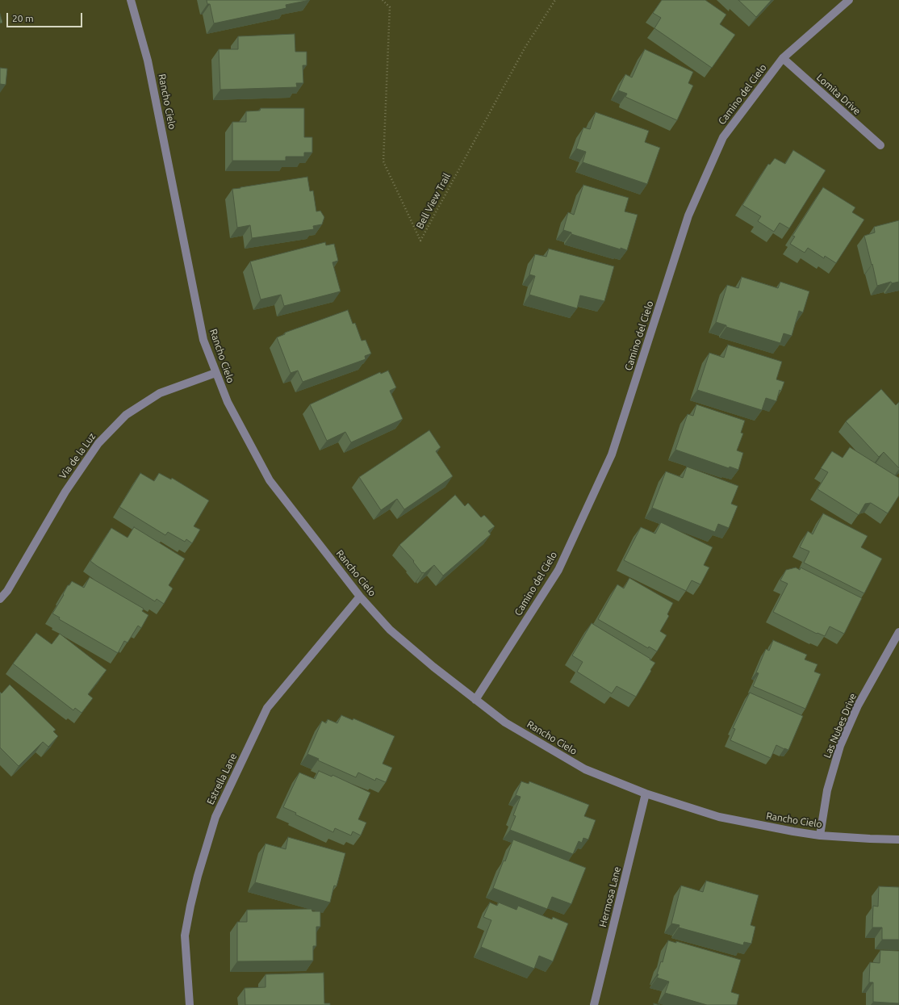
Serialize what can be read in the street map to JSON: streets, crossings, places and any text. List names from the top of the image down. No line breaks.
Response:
{"streets":{"street":["Camino del Cielo","Lomita Drive","Rancho Cielo","Via de la Luz","Las Nubes Drive","Estrella Lane","Hermosa Lane"],"path":["Bell View Trail"]},"crossings":[["Camino del Cielo","Lomita Drive"],["Camino del Cielo","Rancho Cielo"],["Rancho Cielo","Via de la Luz"],["Rancho Cielo","Las Nubes Drive"],["Rancho Cielo","Estrella Lane"],["Rancho Cielo","Hermosa Lane"]],"scale_bar":"20 m"}
